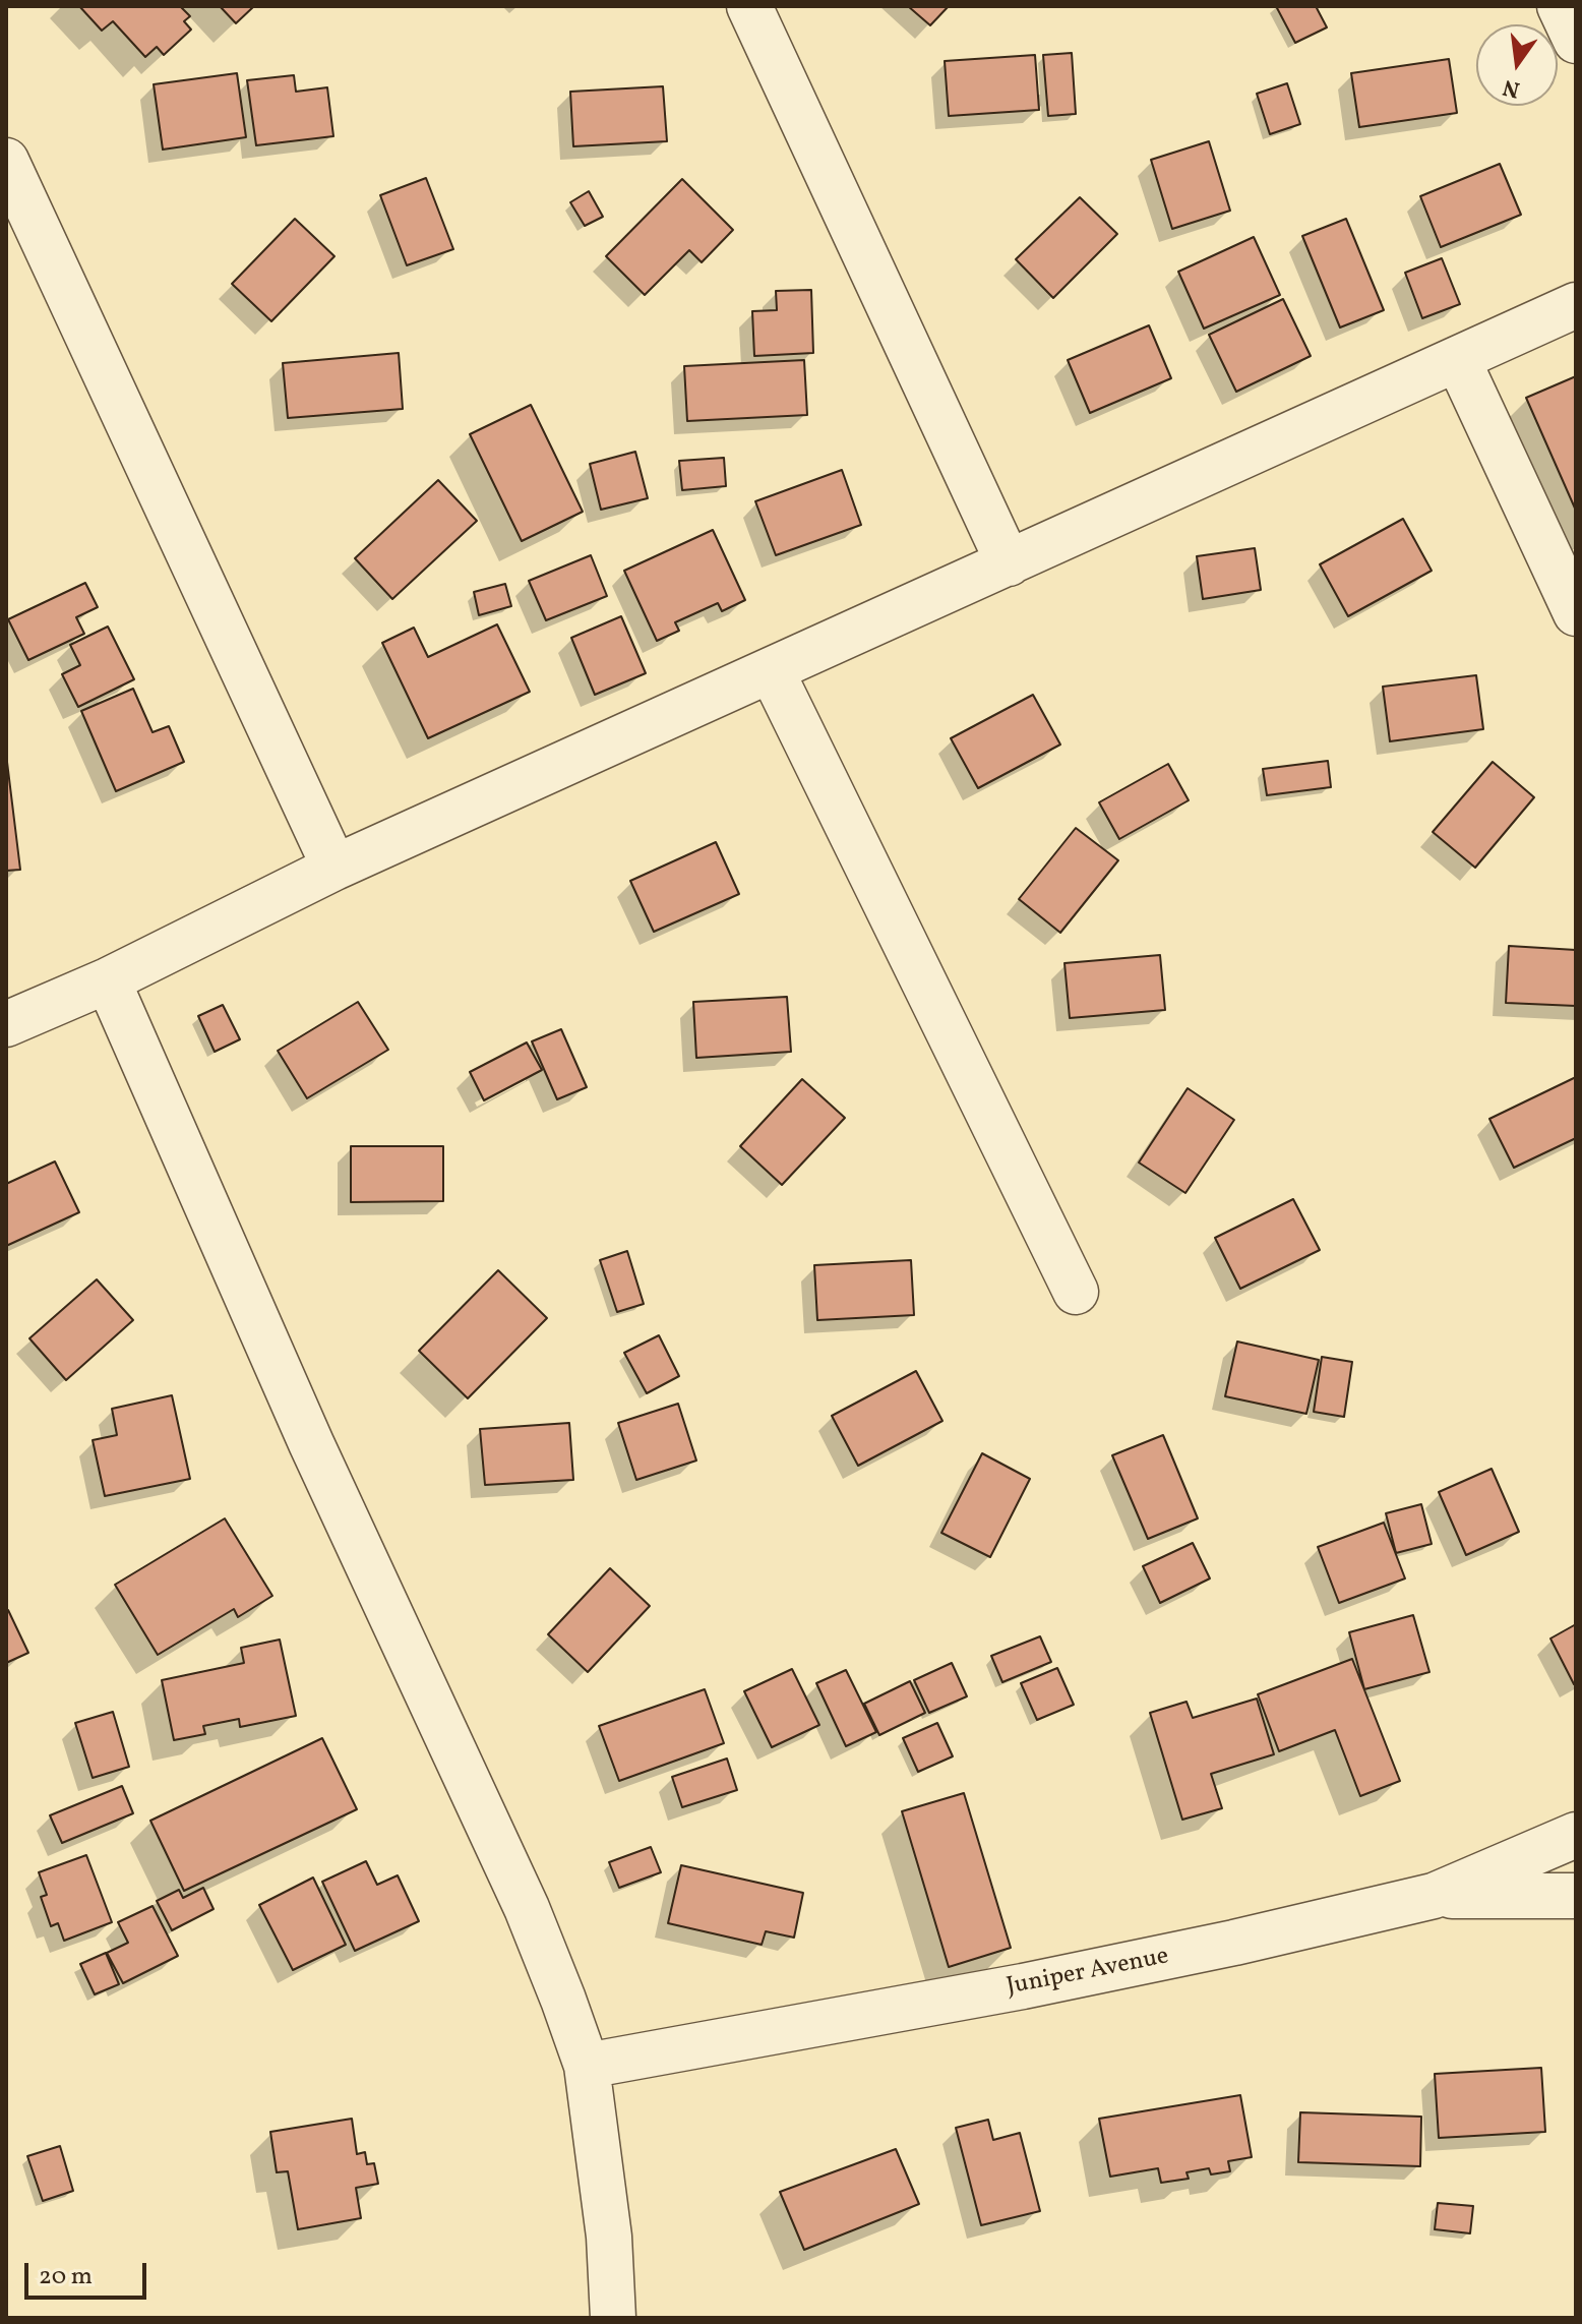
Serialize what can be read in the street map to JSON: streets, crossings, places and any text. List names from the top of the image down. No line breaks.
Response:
{"streets":{"street":["Juniper Avenue"]},"scale_bar":"20 m","north":"bottom"}
